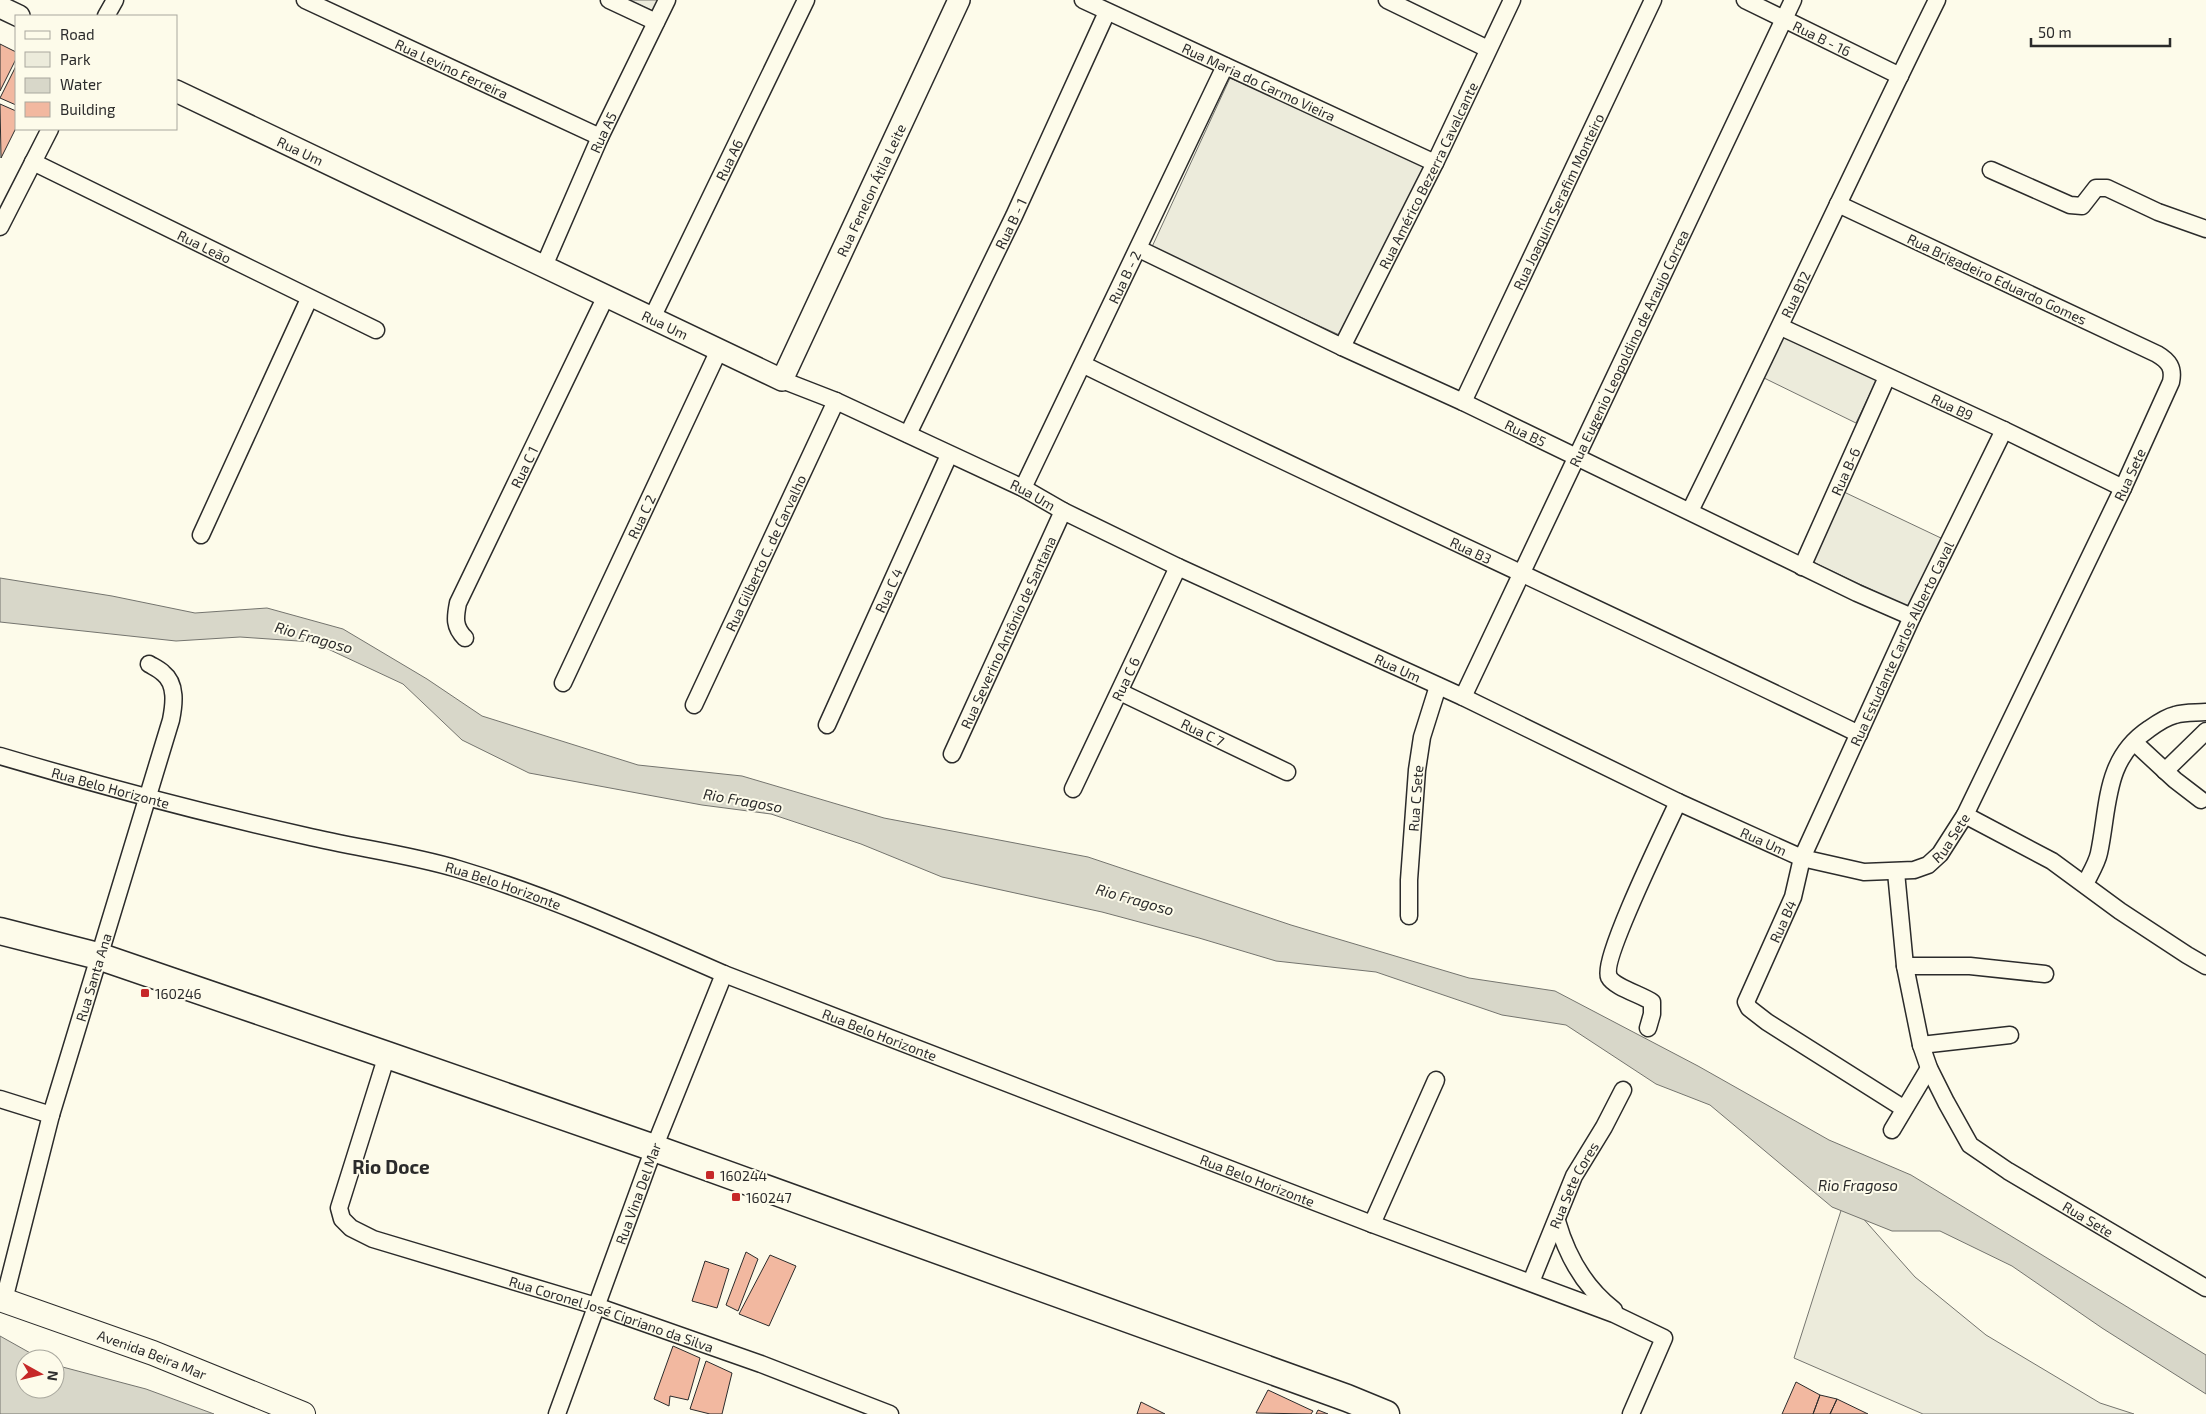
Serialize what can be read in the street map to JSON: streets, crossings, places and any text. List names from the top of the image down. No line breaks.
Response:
{"streets":{"main road":["Avenida Beira Mar"],"street":["Rua B - 16","Rua Levino Ferreira","Rua Maria do Carmo Vieira","Rua A5","Rua Um","Rua A6","Rua Américo Bezerra Cavalcante","Rua Fenelon Átila Leite","Rua Joaquim Serafim Monteiro","Rua B - 1","Rua Leão","Rua B - 2","Rua Brigadeiro Eduardo Gomes","Rua B12","Rua Eugenio Leopoldino de Araujo Correa","Rua B9","Rua B5","Rua C 1","Rua B-6","Rua Sete","Rua C 2","Rua B3","Rua Gilberto C. de Carvalho","Rua C 4","Rua Severino Antônio de Santana","Rua Estudante Carlos Alberto Caval","Rua C 6","Rua C 7","Rua Belo Horizonte","Rua C Sete","Rua B4","Rua Santa Ana","Rua Sete Cores","Rua Vina Del Mar","Rua Coronel José Cipriano da Silva"]},"crossings":[["Rua B - 16","Rua B12"],["Rua B - 16","Rua Eugenio Leopoldino de Araujo Correa"],["Rua Levino Ferreira","Rua A5"],["Rua Maria do Carmo Vieira","Rua Américo Bezerra Cavalcante"],["Rua Maria do Carmo Vieira","Rua B - 1"],["Rua Maria do Carmo Vieira","Rua B - 2"],["Rua A5","Rua Um"],["Rua Um","Rua A6"],["Rua Um","Rua Fenelon Átila Leite"],["Rua Um","Rua B - 1"],["Rua Um","Rua B - 2"],["Rua Um","Rua Eugenio Leopoldino de Araujo Correa"],["Rua Um","Rua C 1"],["Rua Um","Rua Sete"],["Rua Um","Rua C 2"],["Rua Um","Rua Gilberto C. de Carvalho"],["Rua Um","Rua C 4"],["Rua Um","Rua Severino Antônio de Santana"],["Rua Um","Rua Estudante Carlos Alberto Caval"],["Rua Um","Rua C 6"],["Rua Um","Rua C Sete"],["Rua Um","Rua B4"],["Rua Américo Bezerra Cavalcante","Rua B5"],["Rua Joaquim Serafim Monteiro","Rua B5"],["Rua B - 2","Rua B5"],["Rua B - 2","Rua B3"],["Rua Brigadeiro Eduardo Gomes","Rua B12"],["Rua Brigadeiro Eduardo Gomes","Rua Sete"],["Rua B12","Rua B9"],["Rua B12","Rua B5"],["Rua Eugenio Leopoldino de Araujo Correa","Rua B5"],["Rua Eugenio Leopoldino de Araujo Correa","Rua B3"],["Rua B9","Rua B-6"],["Rua B9","Rua Sete"],["Rua B9","Rua Estudante Carlos Alberto Caval"],["Rua B5","Rua B-6"],["Rua B5","Rua Estudante Carlos Alberto Caval"],["Rua B3","Rua Estudante Carlos Alberto Caval"],["Rua Estudante Carlos Alberto Caval","Rua B4"],["Rua C 6","Rua C 7"],["Rua Belo Horizonte","Rua Santa Ana"],["Rua Belo Horizonte","Rua Sete Cores"],["Rua Belo Horizonte","Rua Vina Del Mar"],["Rua Santa Ana","Avenida Beira Mar"],["Rua Vina Del Mar","Rua Coronel José Cipriano da Silva"]],"districts":["Rio Doce"],"water":["Rio Fragoso"],"places":{"transit":["160246","160244","160247"]},"legend":["Road","Park","Water","Building"],"scale_bar":"50 m","north":"right"}
